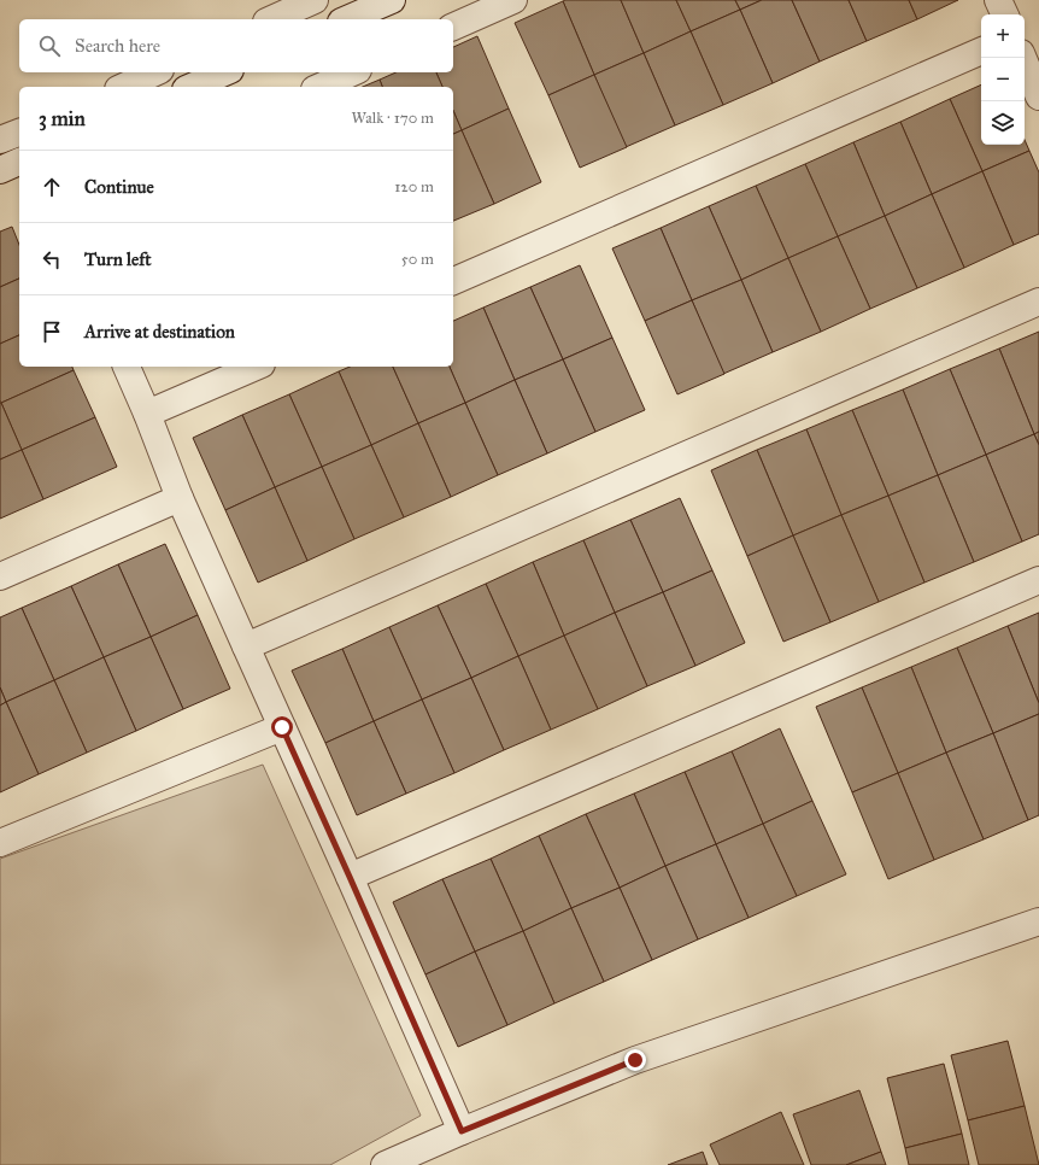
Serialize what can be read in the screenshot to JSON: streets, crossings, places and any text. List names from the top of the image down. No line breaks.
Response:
{"page":{"map_buttons":["+","−"],"search":"Search here","heading":["3 min","Walk · 170 m"],"list":[["Continue","120 m"],["Turn left","50 m"],"Arrive at destination"]}}
